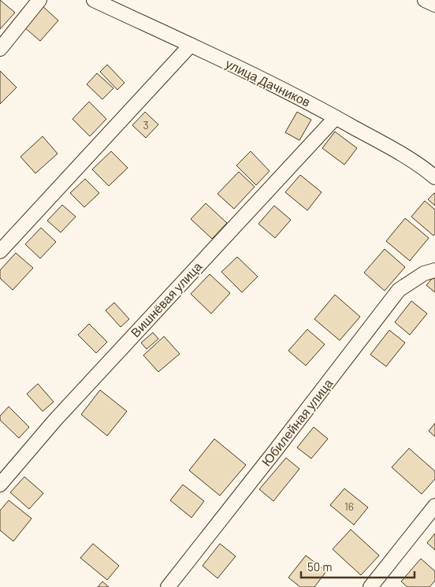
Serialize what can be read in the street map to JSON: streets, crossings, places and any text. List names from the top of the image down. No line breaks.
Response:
{"streets":{"street":["улица Дачников","Вишнёвая улица","Юбилейная улица"]},"crossings":[["улица Дачников","Вишнёвая улица"]],"house_numbers":["3","16"],"scale_bar":"50 m"}
